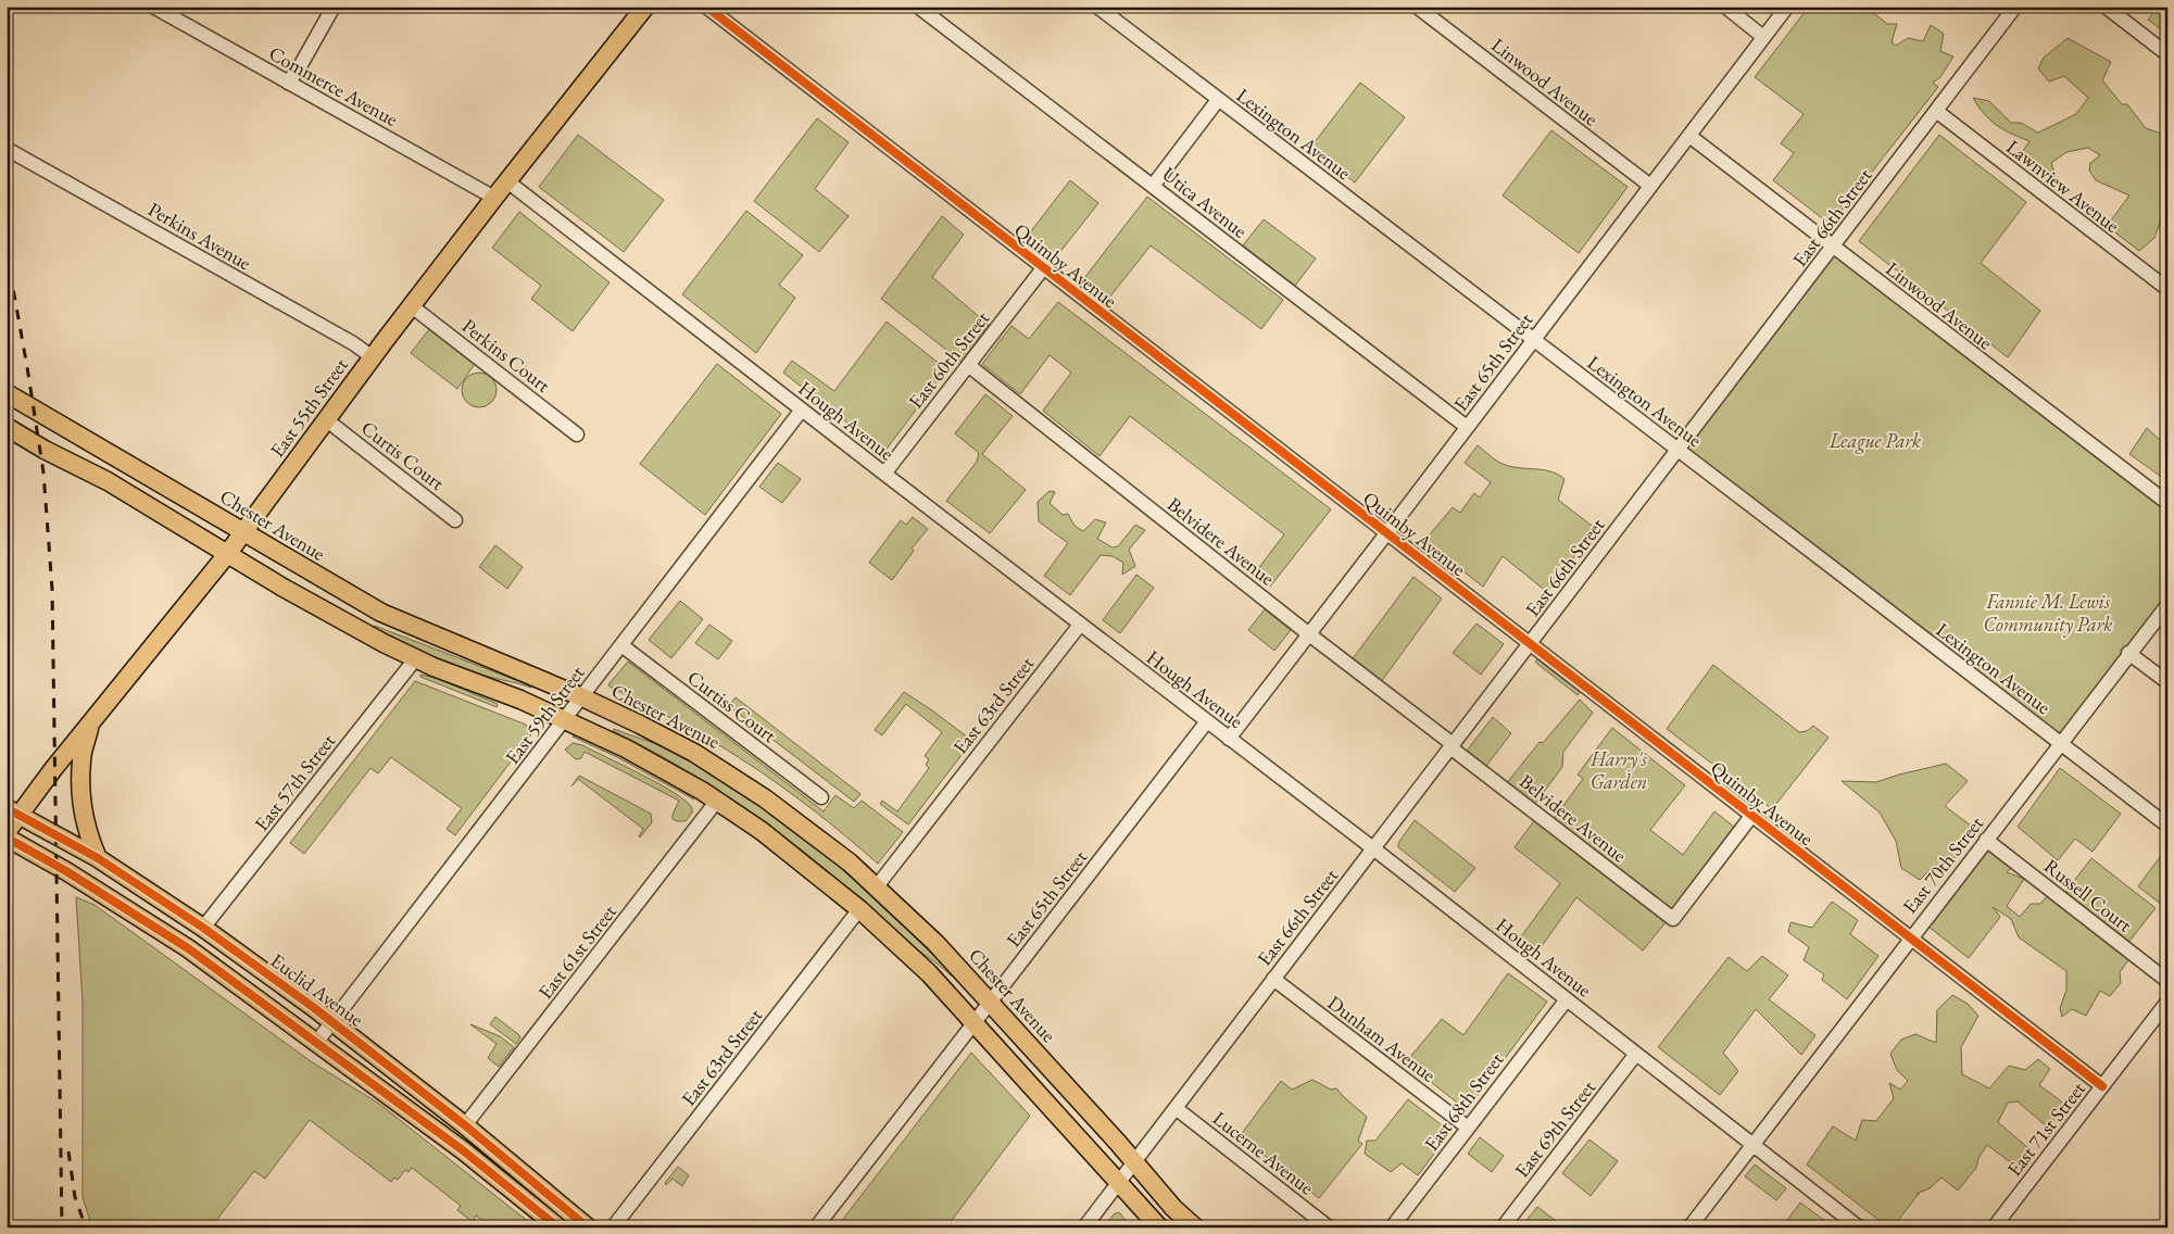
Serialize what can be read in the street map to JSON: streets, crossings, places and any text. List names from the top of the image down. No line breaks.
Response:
{"streets":{"main road":["East 55th Street","Chester Avenue","Euclid Avenue"],"street":["Linwood Avenue","Commerce Avenue","Lexington Avenue","Lawnview Avenue","Utica Avenue","East 66th Street","Perkins Avenue","Quimby Avenue","Perkins Court","East 60th Street","East 65th Street","Hough Avenue","Curtis Court","Belvidere Avenue","East 63rd Street","Curtiss Court","East 59th Street","East 57th Street","East 70th Street","Russell Court","East 61st Street","Dunham Avenue","East 68th Street","East 69th Street","East 71st Street","Lucerne Avenue"]},"crossings":[["Linwood Avenue","East 66th Street"],["Linwood Avenue","East 65th Street"],["Commerce Avenue","East 55th Street"],["Lexington Avenue","East 66th Street"],["Lexington Avenue","East 65th Street"],["Lexington Avenue","East 70th Street"],["Lawnview Avenue","East 66th Street"],["Utica Avenue","East 65th Street"],["East 66th Street","Quimby Avenue"],["East 66th Street","Hough Avenue"],["East 66th Street","Chester Avenue"],["East 66th Street","Belvidere Avenue"],["East 66th Street","Dunham Avenue"],["East 66th Street","Lucerne Avenue"],["Perkins Avenue","East 55th Street"],["Quimby Avenue","East 60th Street"],["Quimby Avenue","East 65th Street"],["Quimby Avenue","Belvidere Avenue"],["Quimby Avenue","East 70th Street"],["Quimby Avenue","East 71st Street"],["Perkins Court","East 55th Street"],["East 60th Street","Hough Avenue"],["East 60th Street","Belvidere Avenue"],["East 65th Street","Hough Avenue"],["East 65th Street","Chester Avenue"],["East 65th Street","Belvidere Avenue"],["East 55th Street","Hough Avenue"],["East 55th Street","Curtis Court"],["East 55th Street","Chester Avenue"],["East 55th Street","Euclid Avenue"],["Hough Avenue","East 63rd Street"],["Hough Avenue","East 59th Street"],["Hough Avenue","East 70th Street"],["Hough Avenue","East 68th Street"],["Hough Avenue","East 69th Street"],["Chester Avenue","East 63rd Street"],["Chester Avenue","East 59th Street"],["Curtiss Court","East 59th Street"],["East 59th Street","Euclid Avenue"],["East 57th Street","Euclid Avenue"],["East 70th Street","Russell Court"],["East 61st Street","Euclid Avenue"],["Dunham Avenue","East 68th Street"]],"parks":["League Park","Fannie M. Lewis Community Park","Harry's Garden"]}
